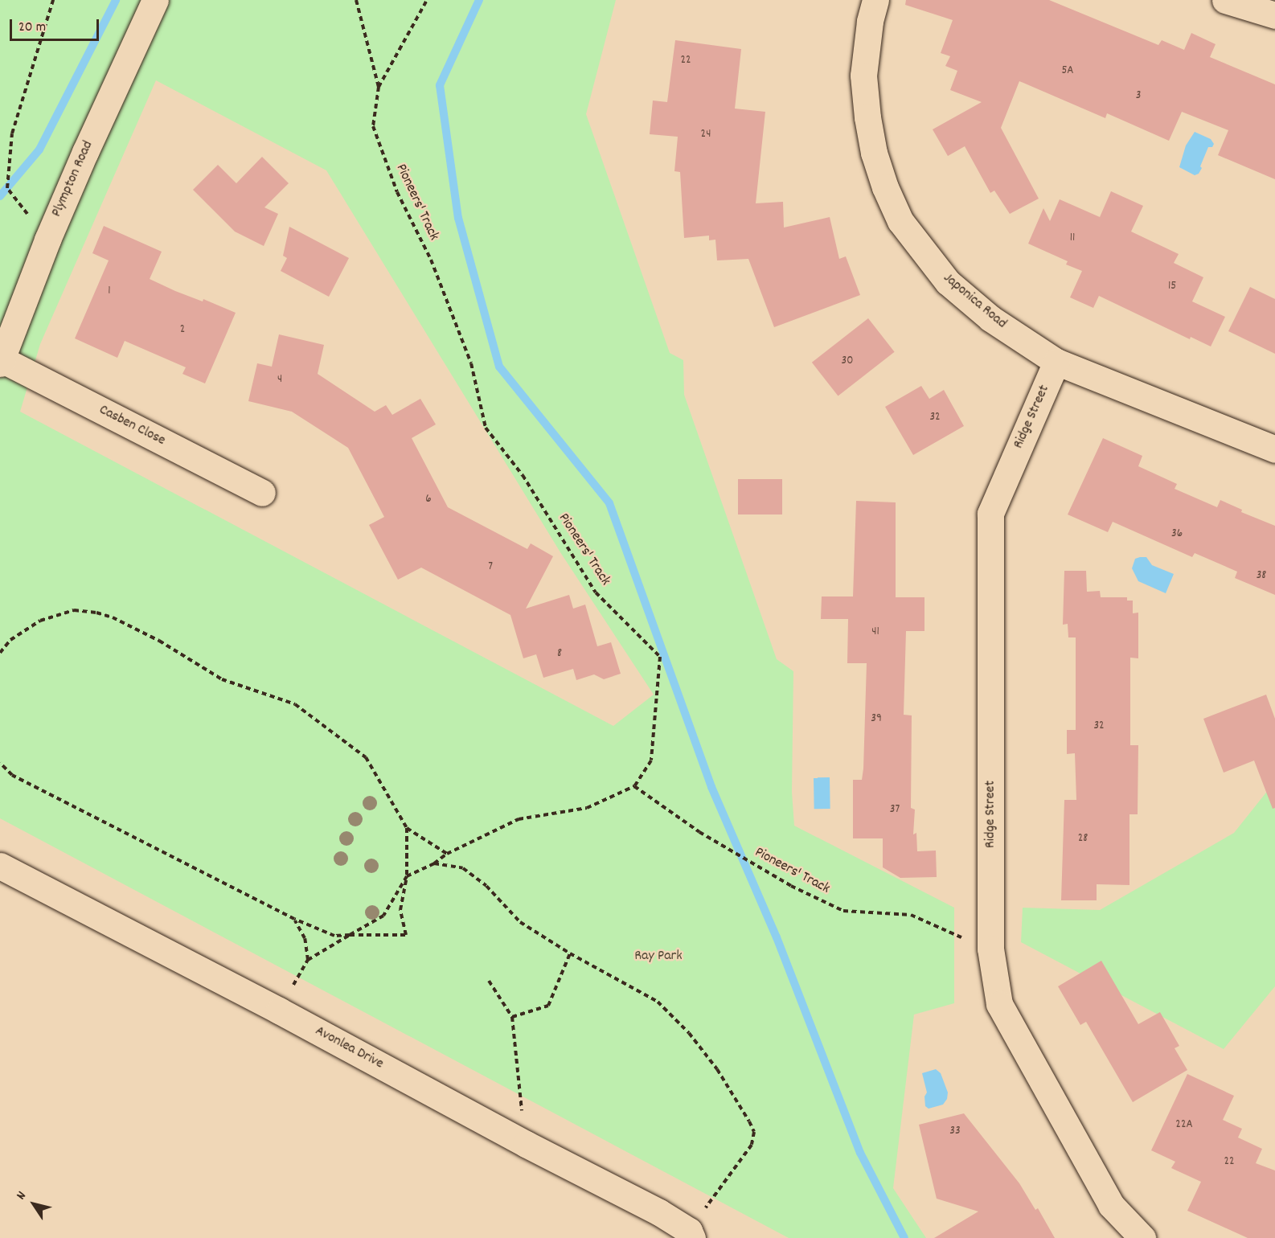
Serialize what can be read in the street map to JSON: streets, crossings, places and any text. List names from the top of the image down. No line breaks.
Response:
{"streets":{"street":["Plympton Road","Japonica Road","Ridge Street","Casben Close","Avonlea Drive"],"path":["Pioneers' Track"]},"crossings":[["Plympton Road","Casben Close"],["Pioneers' Track","Ridge Street"],["Japonica Road","Ridge Street"]],"parks":["Ray Park"],"house_numbers":["22","5A","3","24","11","15","1","2","30","4","32","6","36","7","38","41","8","39","32","37","28","22A","33","22"],"scale_bar":"20 m","north":"top left"}
